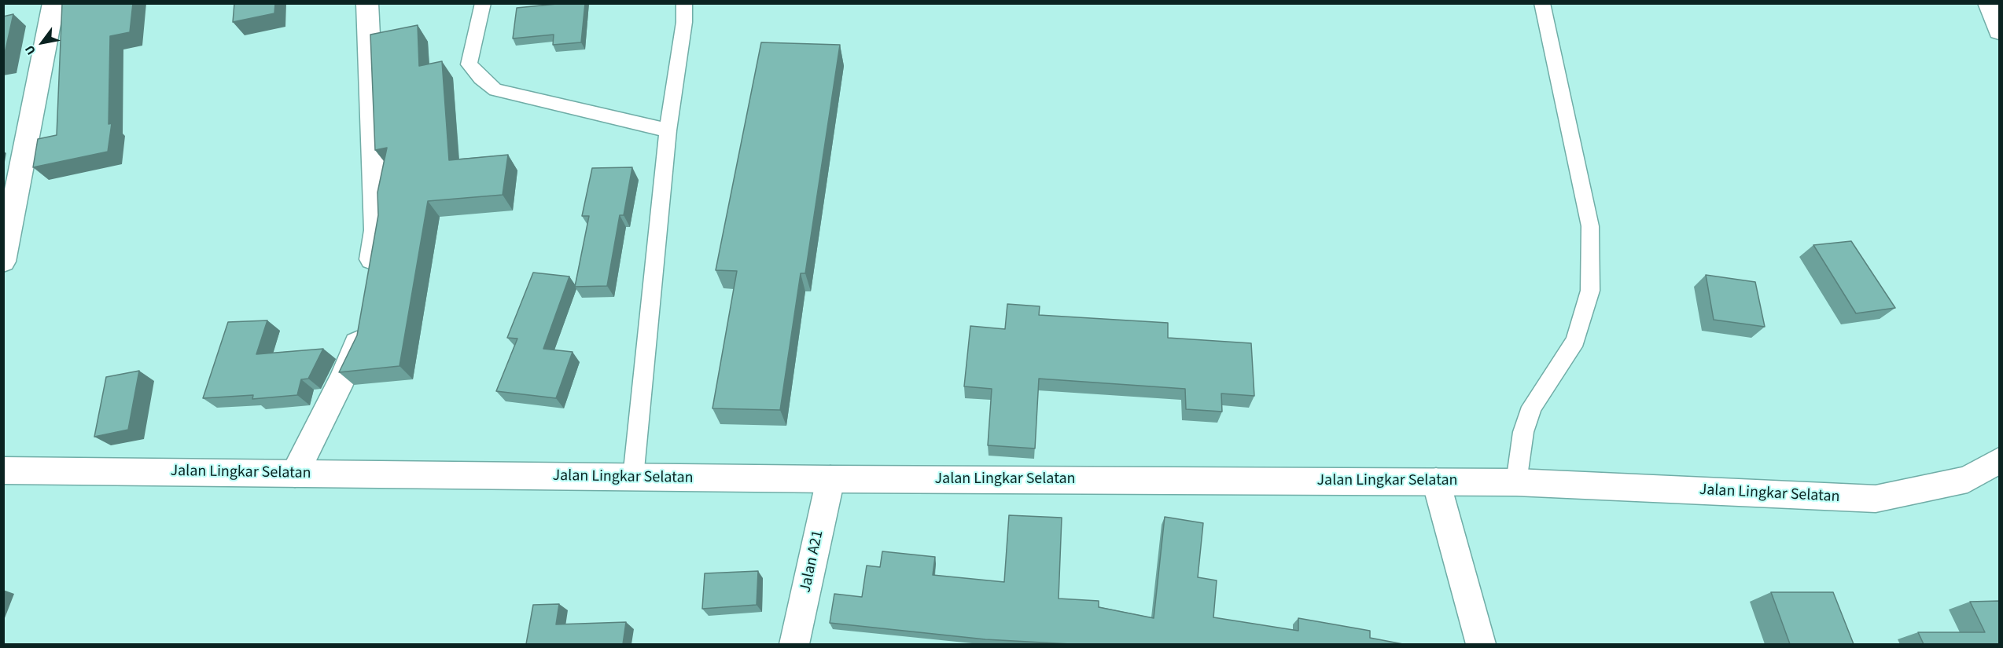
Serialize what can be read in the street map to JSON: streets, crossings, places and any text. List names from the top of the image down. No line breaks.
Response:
{"streets":{"main road":["Jalan Lingkar Selatan","Jalan A21"]},"crossings":[["Jalan Lingkar Selatan","Jalan A21"]],"north":"bottom left"}
